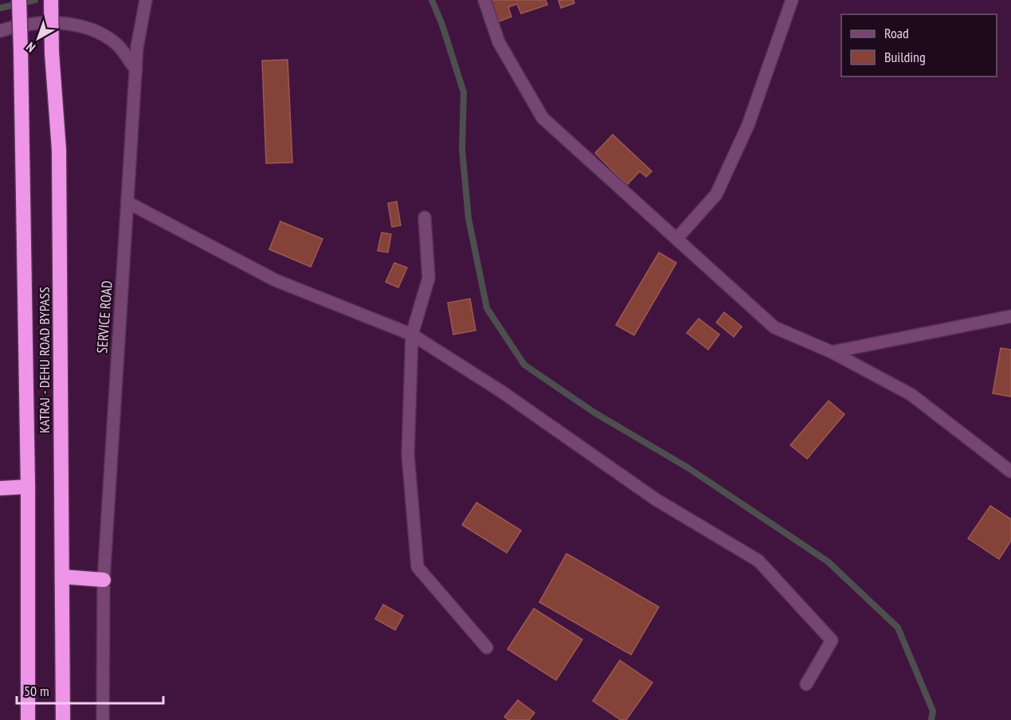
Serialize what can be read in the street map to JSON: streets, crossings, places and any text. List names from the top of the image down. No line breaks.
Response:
{"streets":{"highway":["KATRAJ - DEHU ROAD BYPASS"],"street":["SERVICE ROAD"]},"legend":["Road","Building"],"scale_bar":"50 m","north":"bottom left"}
